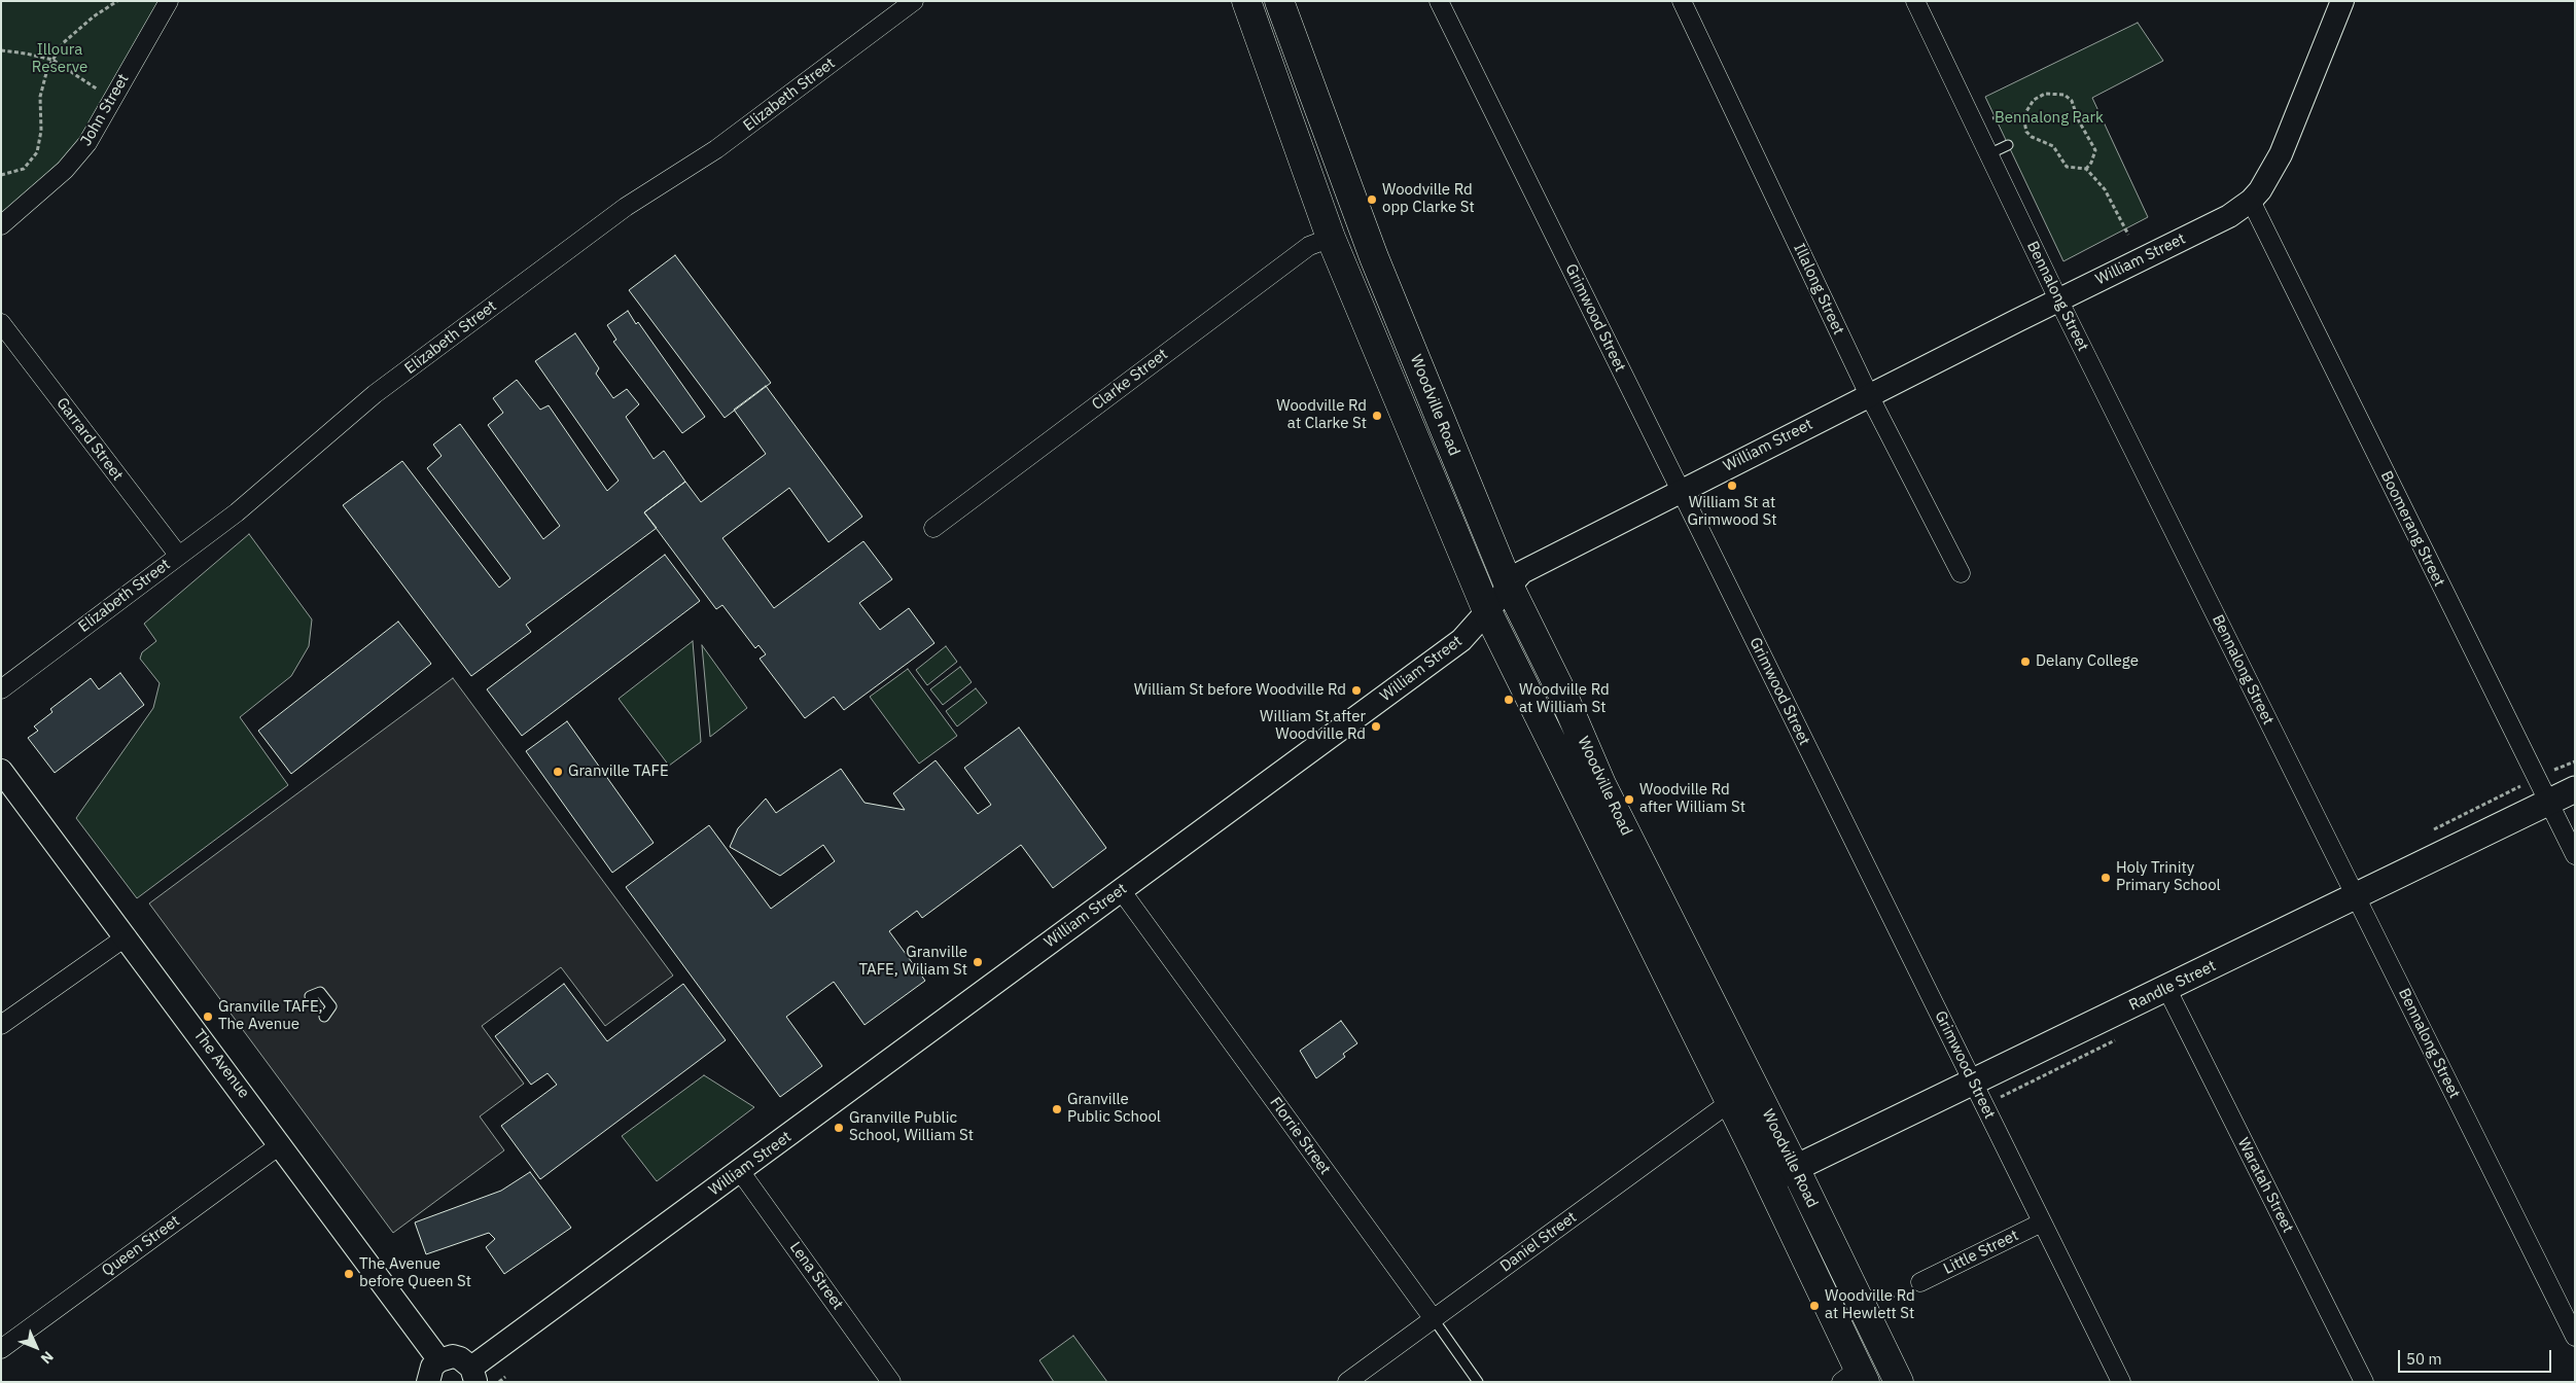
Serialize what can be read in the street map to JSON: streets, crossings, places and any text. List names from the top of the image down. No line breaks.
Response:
{"streets":{"main road":["Woodville Road","Randle Street"],"street":["Elizabeth Street","John Street","William Street","Illalong Street","Bennalong Street","Grimwood Street","Clarke Street","Garrard Street","Boomerang Street","The Avenue","Florrie Street","Waratah Street","Daniel Street","Queen Street","Little Street","Lena Street"]},"crossings":[["Elizabeth Street","Garrard Street"],["William Street","Illalong Street"],["William Street","Bennalong Street"],["William Street","Grimwood Street"],["William Street","Woodville Road"],["William Street","Boomerang Street"],["William Street","Florrie Street"],["William Street","Lena Street"],["Bennalong Street","Randle Street"],["Grimwood Street","Randle Street"],["Grimwood Street","Little Street"],["Clarke Street","Woodville Road"],["Woodville Road","Randle Street"],["Woodville Road","Daniel Street"],["Boomerang Street","Randle Street"],["Randle Street","Waratah Street"],["The Avenue","Queen Street"],["Florrie Street","Daniel Street"]],"parks":["Illoura Reserve","Bennalong Park"],"places":["Woodville Rd opp Clarke St","Woodville Rd at Clarke St","William St at Grimwood St","Delany College","William St before Woodville Rd","Woodville Rd at William St","William St after Woodville Rd","Granville TAFE","Woodville Rd after William St","Holy Trinity Primary School","Granville TAFE, Wiliam St","Granville TAFE, The Avenue","Granville Public School","Granville Public School, William St","The Avenue before Queen St","Woodville Rd at Hewlett St"],"scale_bar":"50 m","north":"bottom right"}
